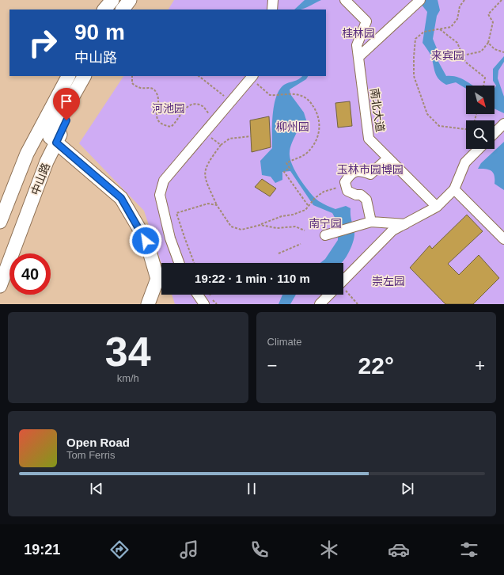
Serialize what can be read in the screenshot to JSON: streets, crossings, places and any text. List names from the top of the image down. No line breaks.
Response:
{"streets":{"main road":["中山路"],"street":["南北大道"]},"parks":["桂林园","来宾园","河池园","柳州园","玉林市园博园","南宁园","崇左园"],"north":"bottom right","page":{"turn":["90 m","中山路"],"limit":"40","trip":"19:22 · 1 min · 110 m","tile":[["34","km/h"],"Climate"],"heat":["−","22°","+"],"song":["Open Road","Tom Ferris"],"tabs":"19:21"}}
